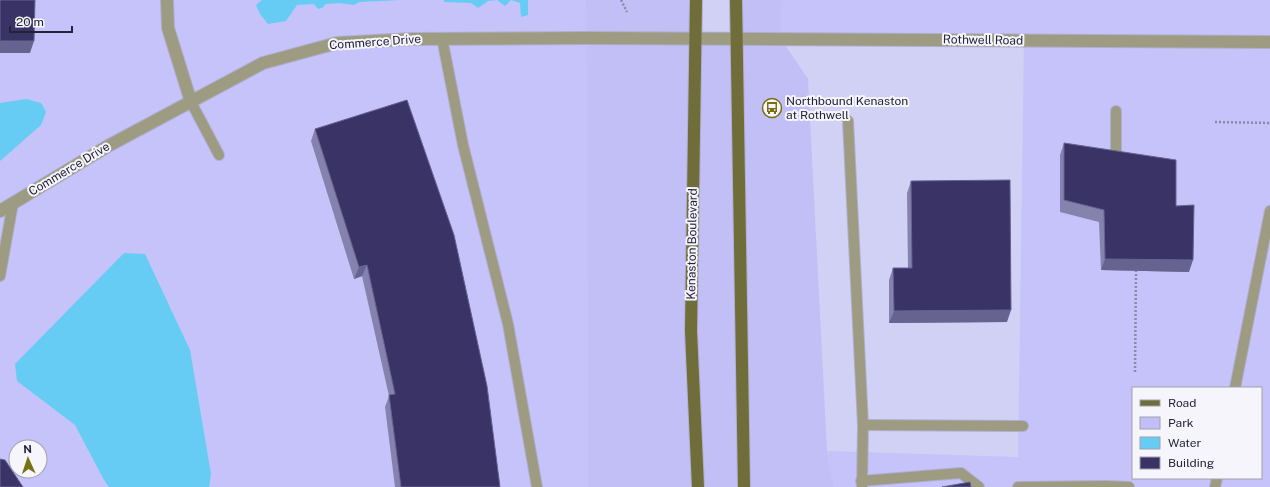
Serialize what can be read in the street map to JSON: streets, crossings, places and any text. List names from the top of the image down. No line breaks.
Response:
{"streets":{"main road":["Kenaston Boulevard"],"street":["Rothwell Road","Commerce Drive"]},"crossings":[["Rothwell Road","Commerce Drive"],["Rothwell Road","Kenaston Boulevard"],["Commerce Drive","Kenaston Boulevard"]],"places":{"bus stop":["Northbound Kenaston at Rothwell"]},"legend":["Road","Park","Water","Building"],"scale_bar":"20 m","north":"top"}
